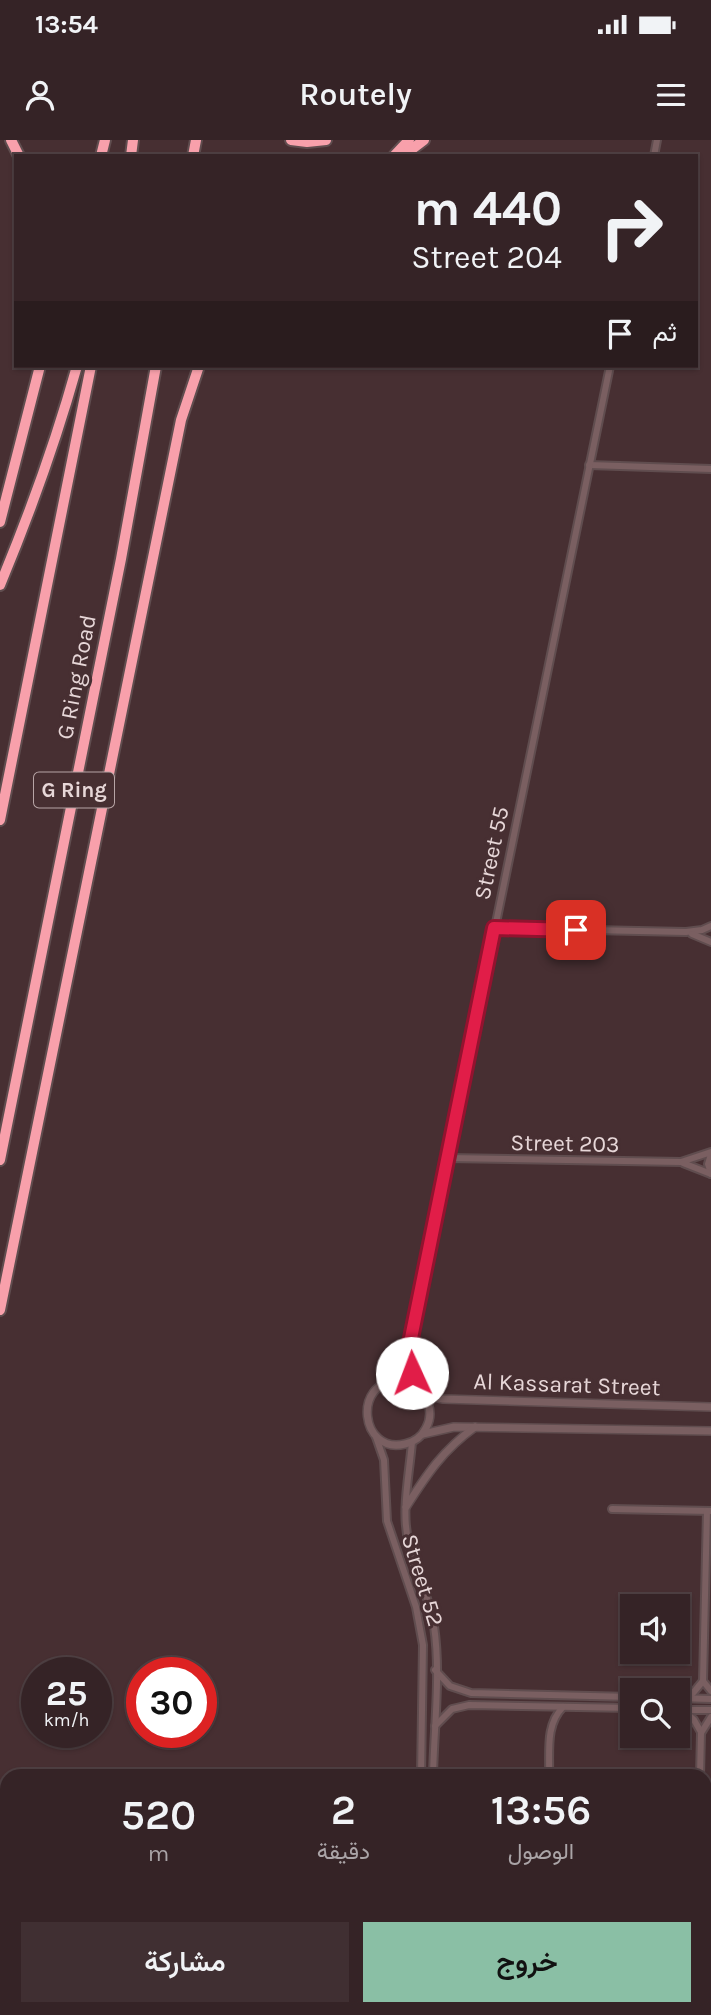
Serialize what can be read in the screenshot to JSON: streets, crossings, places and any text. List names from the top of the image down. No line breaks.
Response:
{"streets":{"highway":["G Ring Road","G Ring"],"street":["Street 55","Street 203","Al Kassarat Street","Street 52"]},"crossings":[["Street 55","Street 203"],["Street 55","Al Kassarat Street"],["Street 55","Street 52"],["Al Kassarat Street","Street 52"]],"page":{"status":"13:54","header":"Routely","turn":["440 m","Street 204"],"then":"ثم","speed":"25 km/h","limit":"30","eta":["13:56","الوصول","2","دقيقة","520","m"],"buttons":["خروج","مشاركة"]}}
